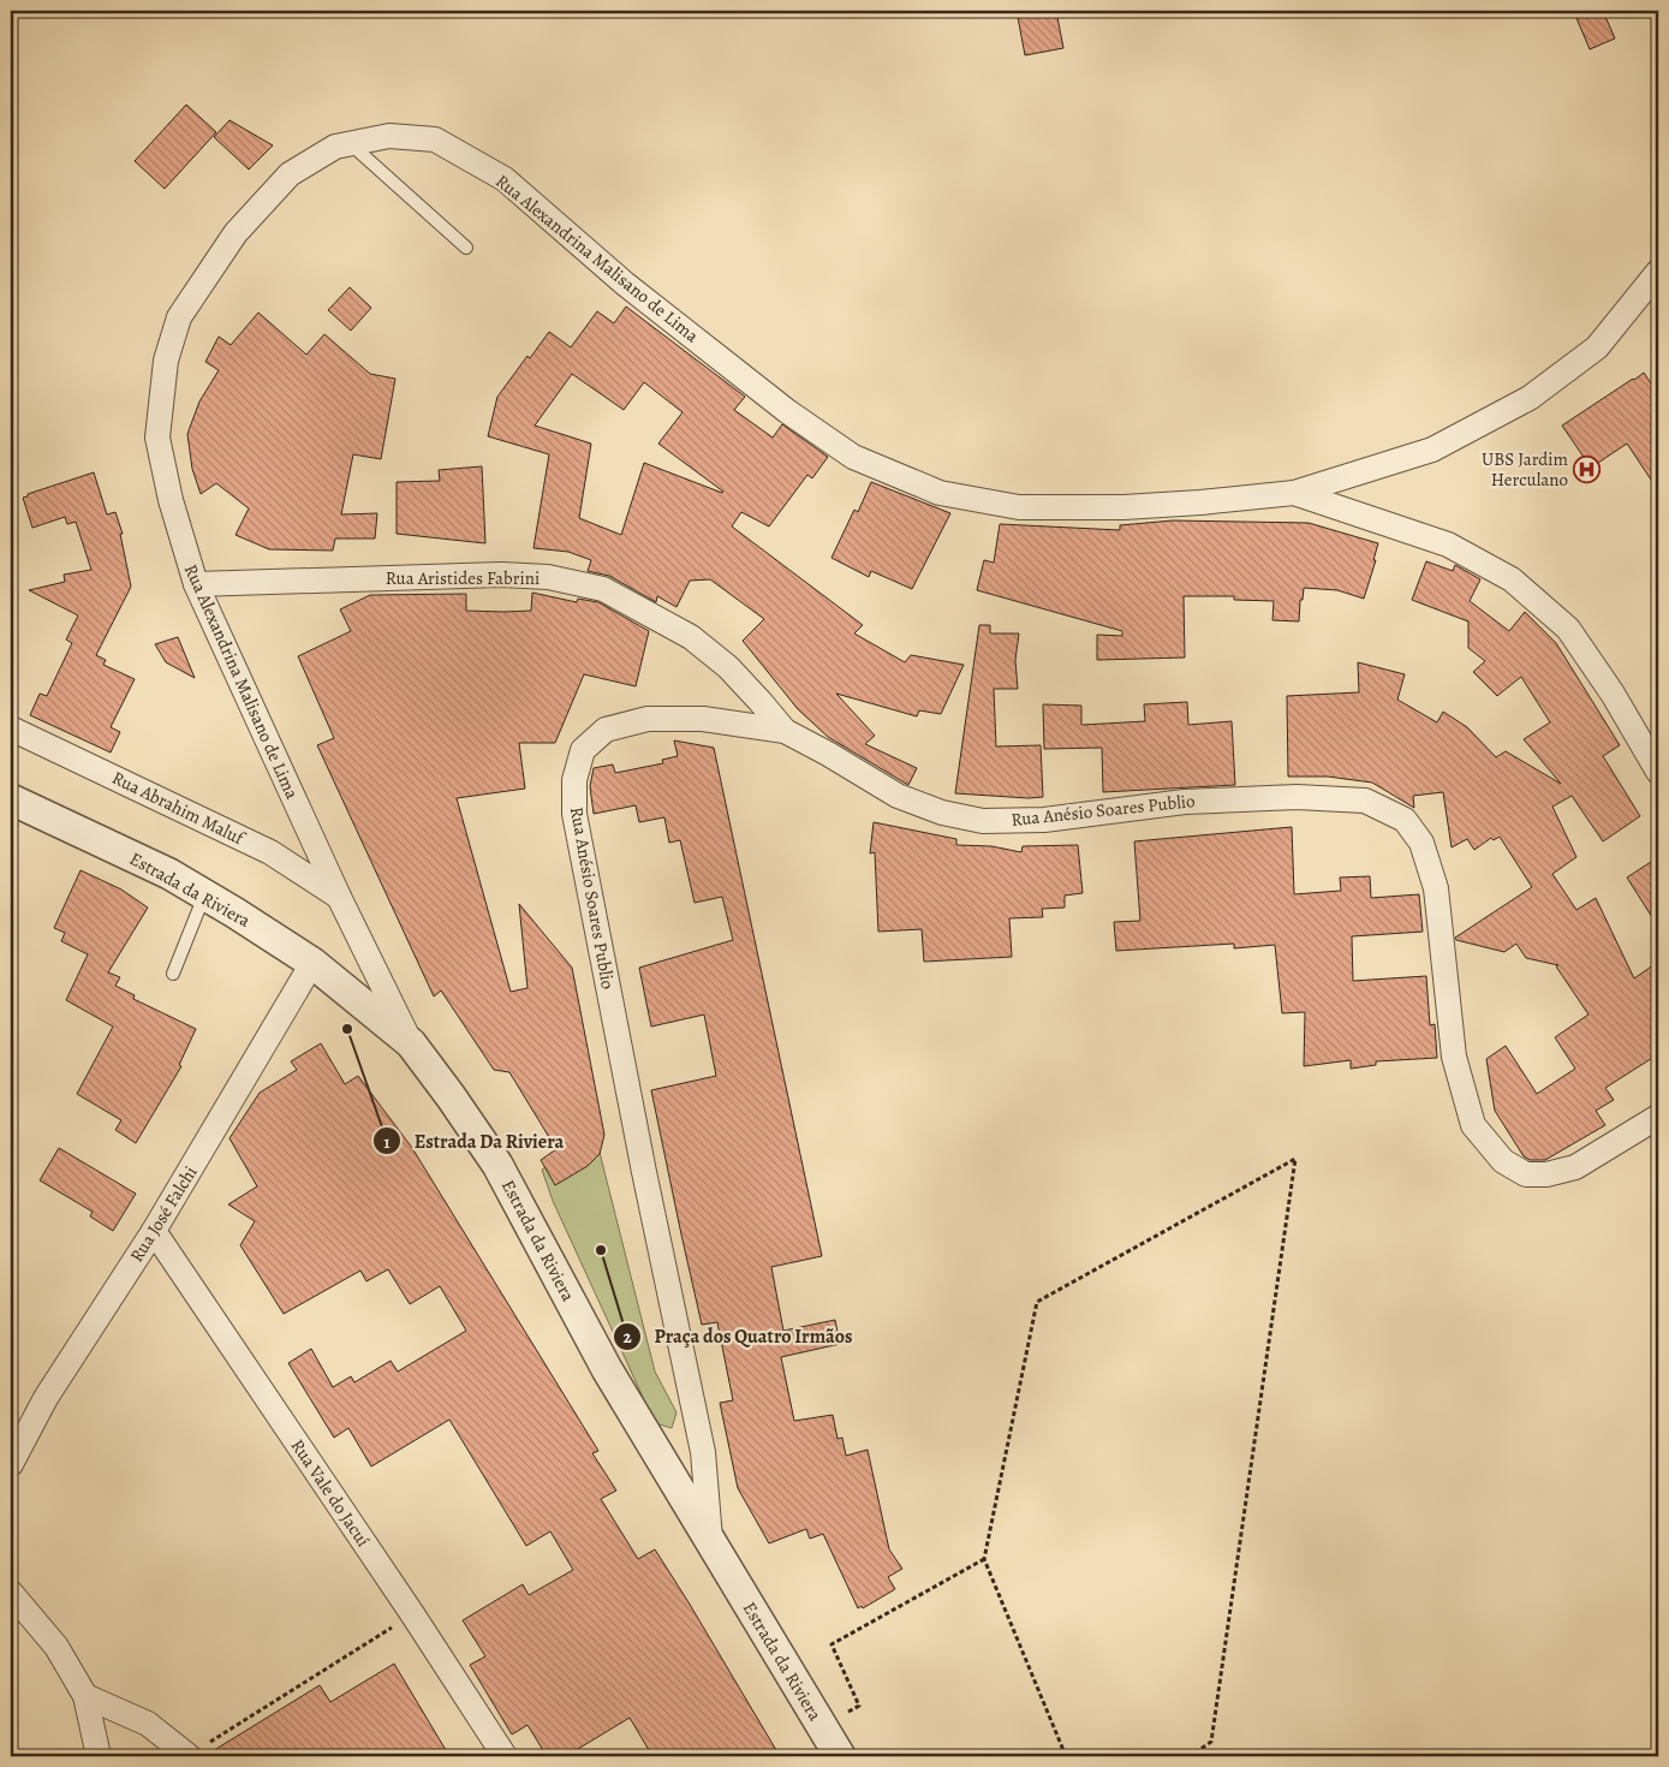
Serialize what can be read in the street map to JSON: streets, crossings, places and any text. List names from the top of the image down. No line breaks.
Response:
{"streets":{"street":["Rua Alexandrina Malisano de Lima","Rua Aristides Fabrini","Rua Abrahim Maluf","Rua Anésio Soares Publio","Estrada da Riviera","Rua José Falchi","Rua Vale do Jacuí"]},"crossings":[["Rua Alexandrina Malisano de Lima","Rua Aristides Fabrini"],["Rua Alexandrina Malisano de Lima","Rua Abrahim Maluf"],["Rua Alexandrina Malisano de Lima","Estrada da Riviera"],["Rua Aristides Fabrini","Rua Anésio Soares Publio"],["Rua Anésio Soares Publio","Estrada da Riviera"],["Estrada da Riviera","Rua José Falchi"],["Rua José Falchi","Rua Vale do Jacuí"]],"places":{"hospital":["UBS Jardim Herculano"],"other":["Estrada Da Riviera","Praça dos Quatro Irmãos"]}}
